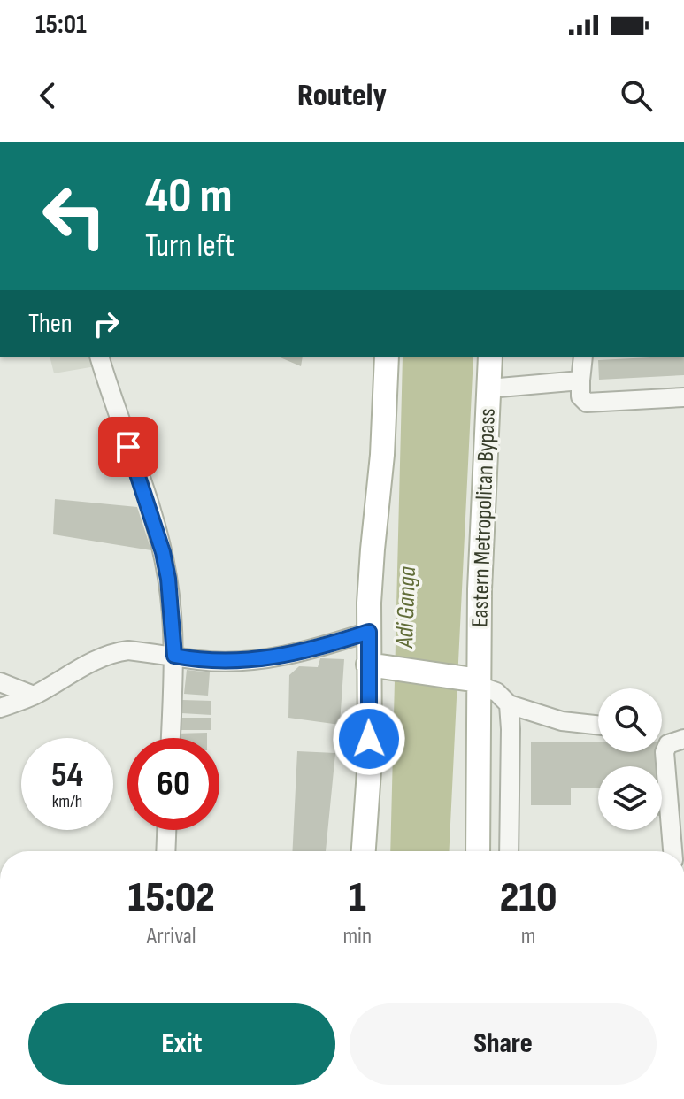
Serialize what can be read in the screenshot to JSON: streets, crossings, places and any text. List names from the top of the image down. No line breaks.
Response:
{"streets":{"main road":["Eastern Metropolitan Bypass"]},"water":["Adi Ganga"],"page":{"status":"15:01","header":"Routely","turn":["40 m","Turn left"],"then":"Then","speed":"54 km/h","limit":"60","eta":["15:02","Arrival","1","min","210","m"],"buttons":["Exit","Share"]}}
